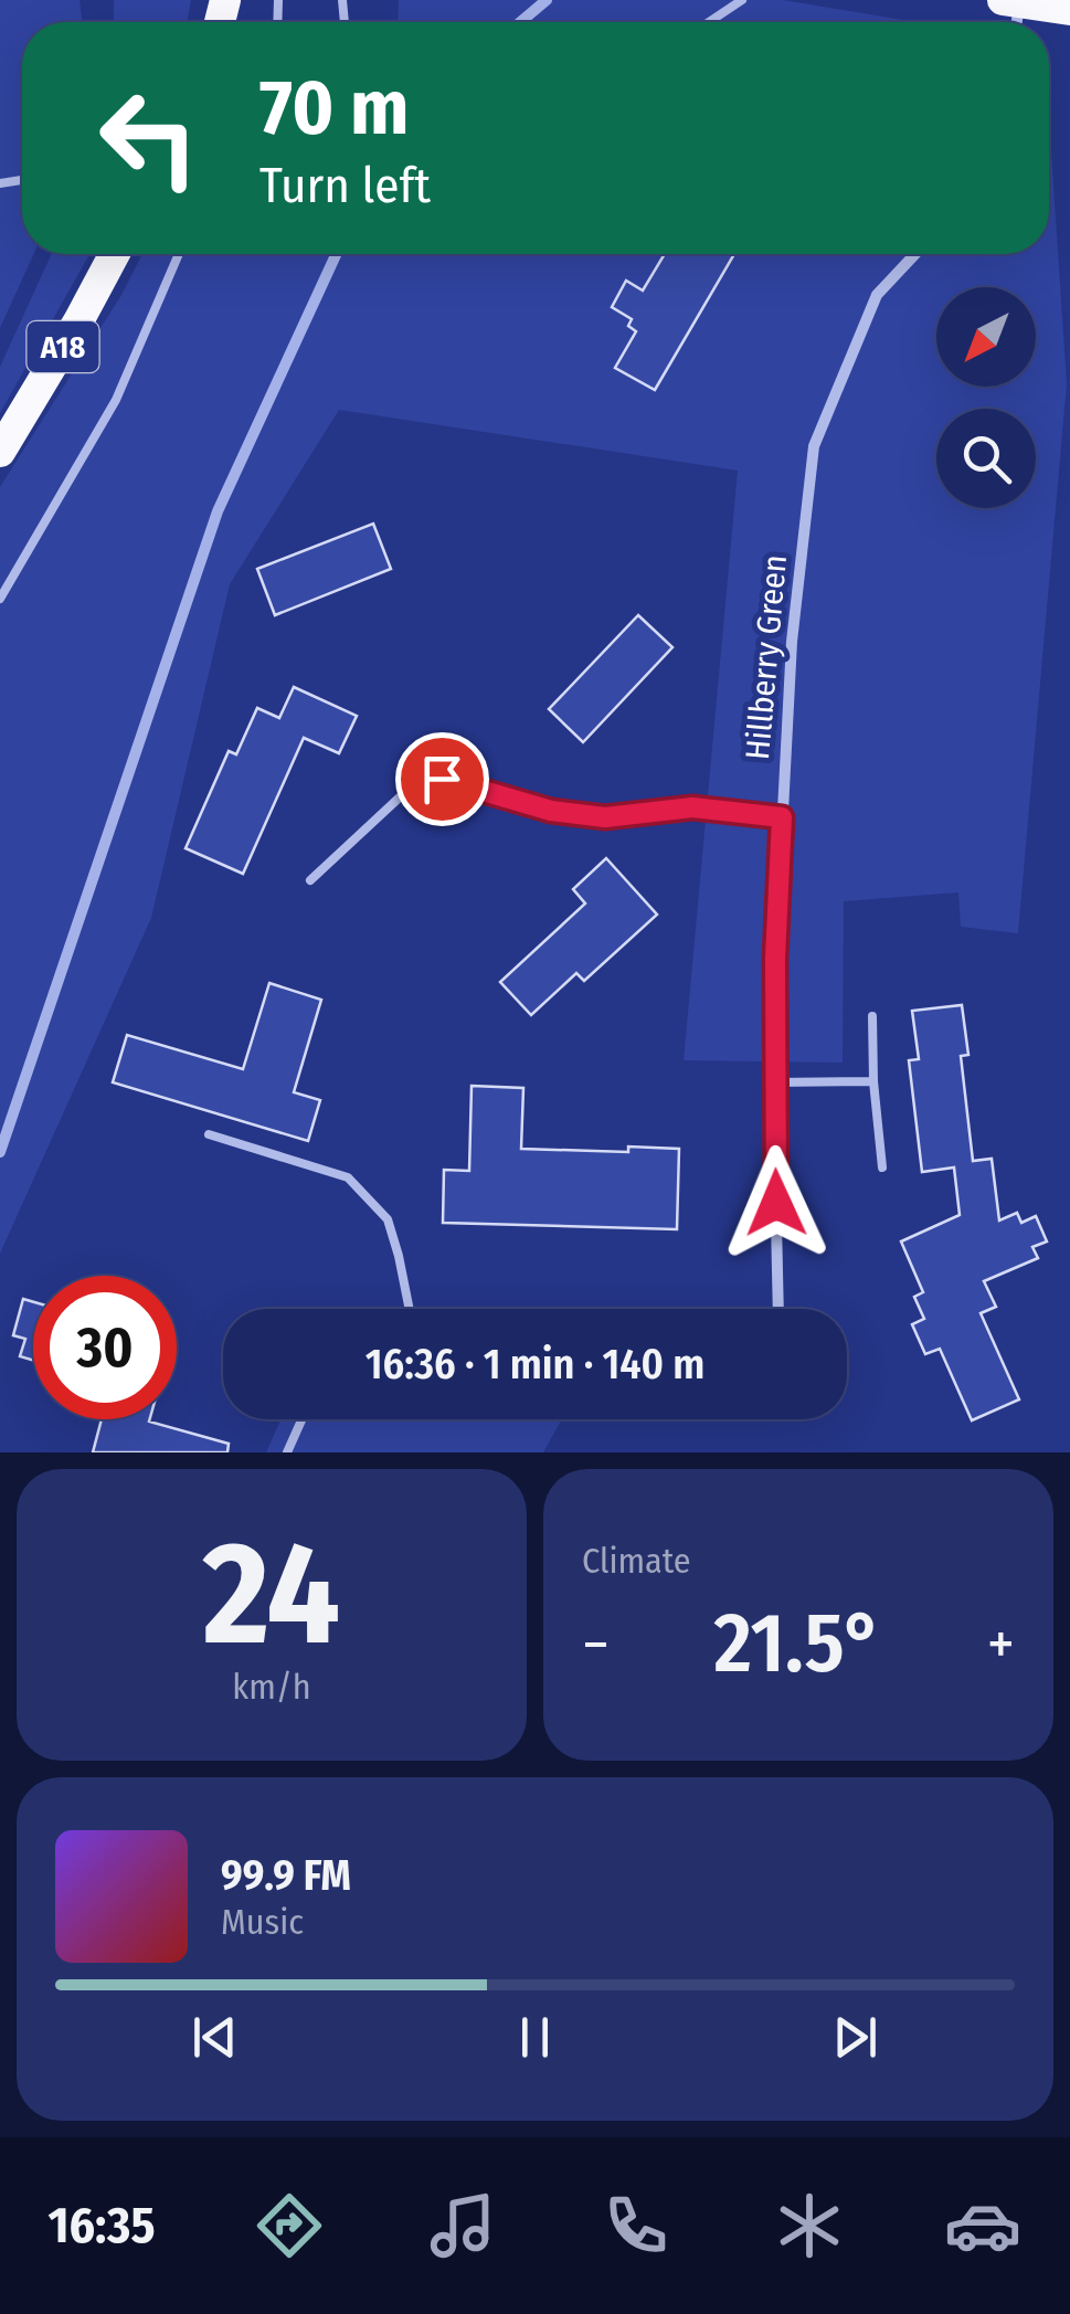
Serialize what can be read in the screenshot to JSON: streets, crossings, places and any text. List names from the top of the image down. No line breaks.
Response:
{"streets":{"highway":["A18"],"street":["Hillberry Green"]},"north":"bottom left","page":{"turn":["70 m","Turn left"],"limit":"30","trip":"16:36 · 1 min · 140 m","tile":[["24","km/h"],"Climate"],"heat":["−","21.5°","+"],"song":["99.9 FM","Music"],"tabs":"16:35"}}
